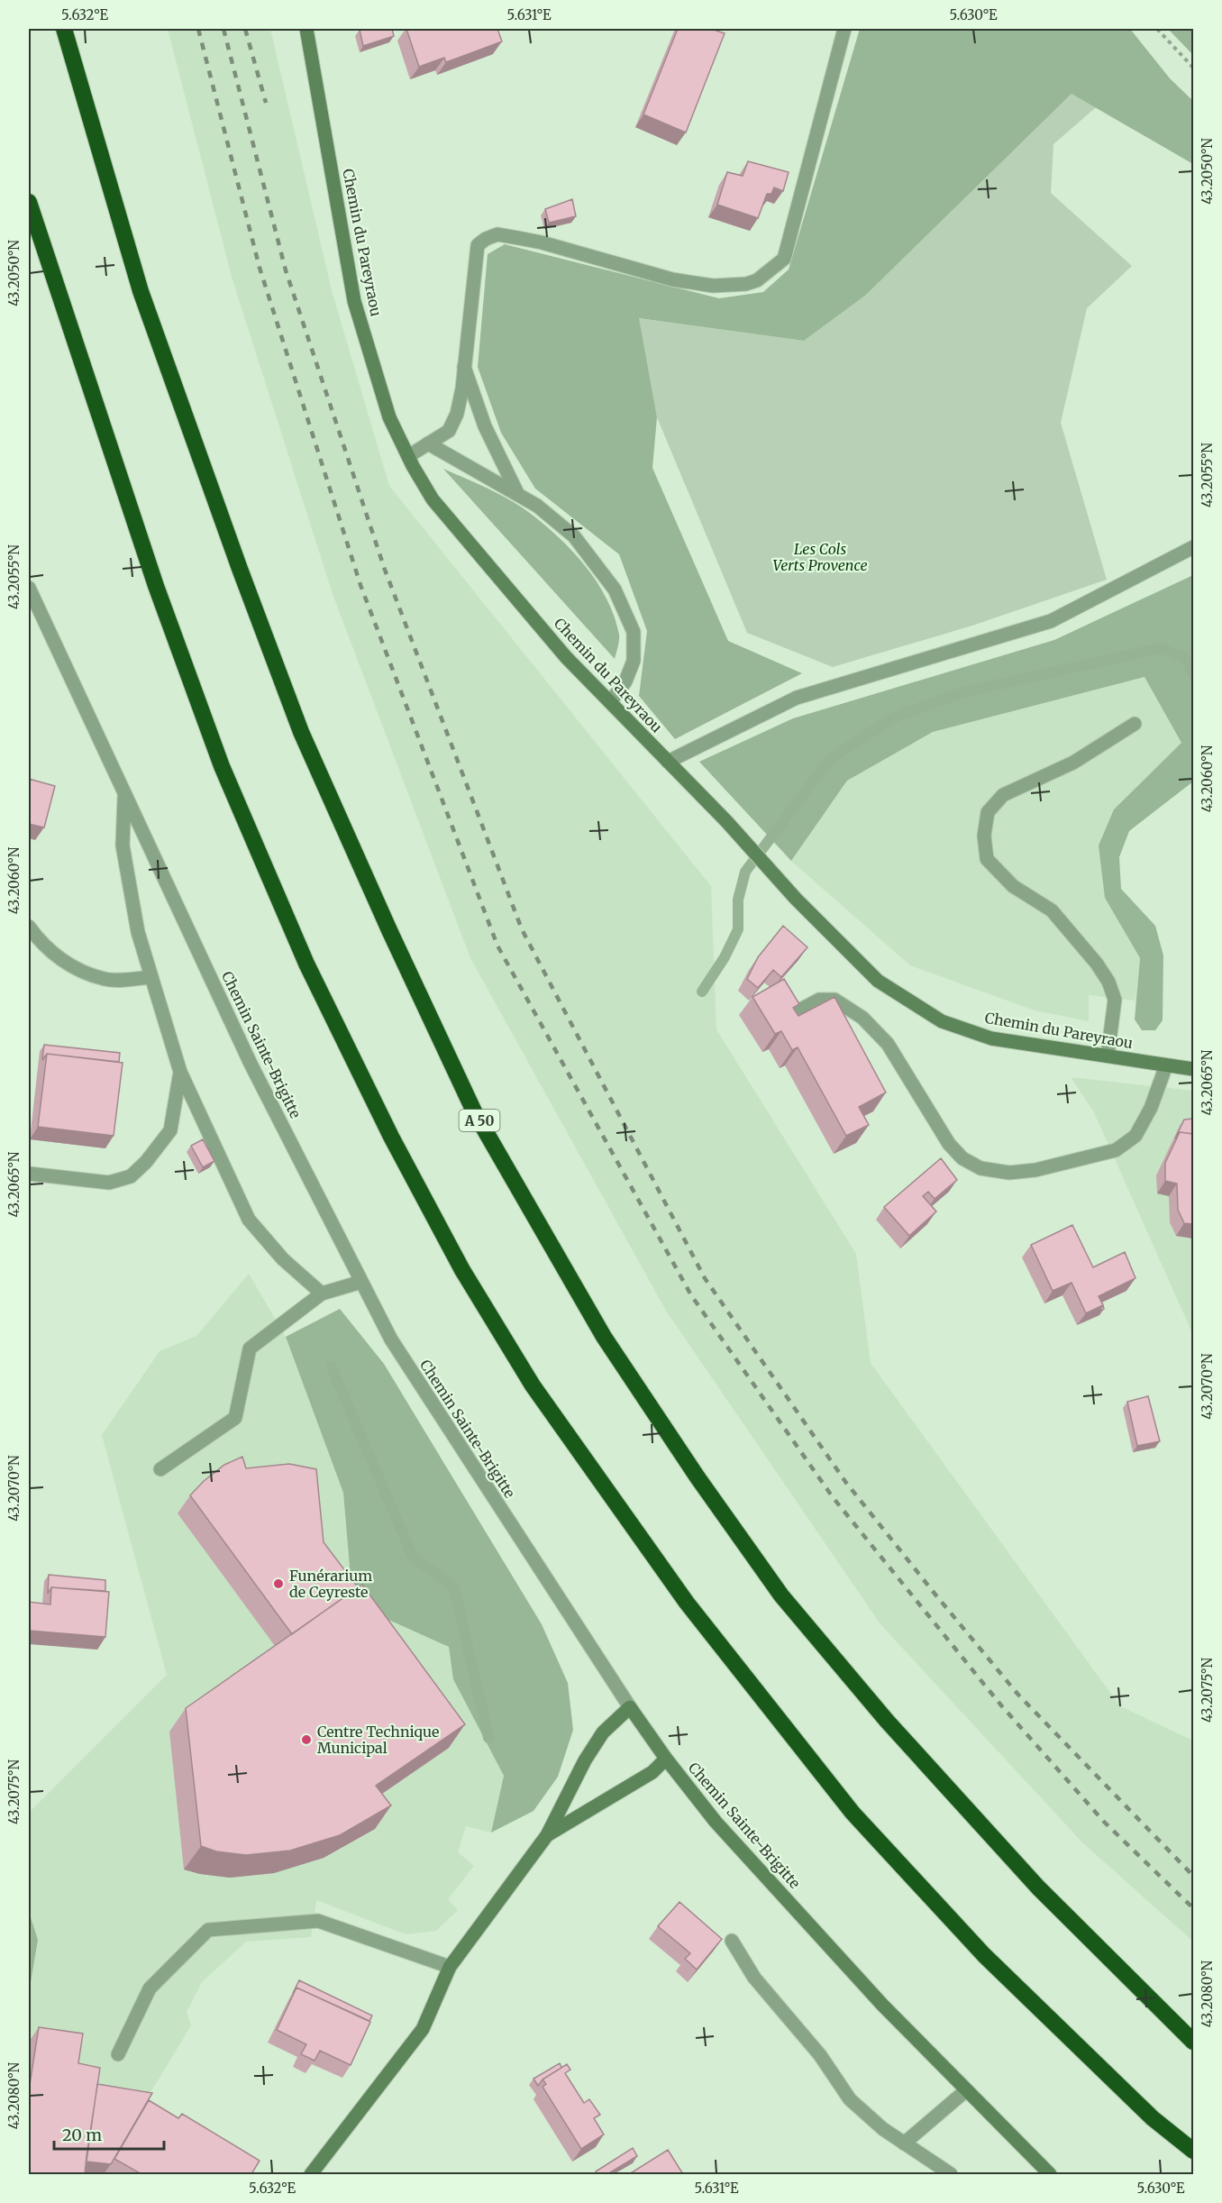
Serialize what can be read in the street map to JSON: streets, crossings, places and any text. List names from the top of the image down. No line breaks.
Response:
{"streets":{"highway":["A 50"],"street":["Chemin du Pareyraou","Chemin Sainte-Brigitte"]},"parks":["Les Cols Verts Provence"],"places":["Funérarium de Ceyreste","Centre Technique Municipal"],"scale_bar":"20 m","coordinates":["5.632°E","5.631°E","5.630°E","43.2050°N","43.2055°N","43.2060°N","43.2065°N","43.2070°N","43.2075°N","43.2080°N"]}
